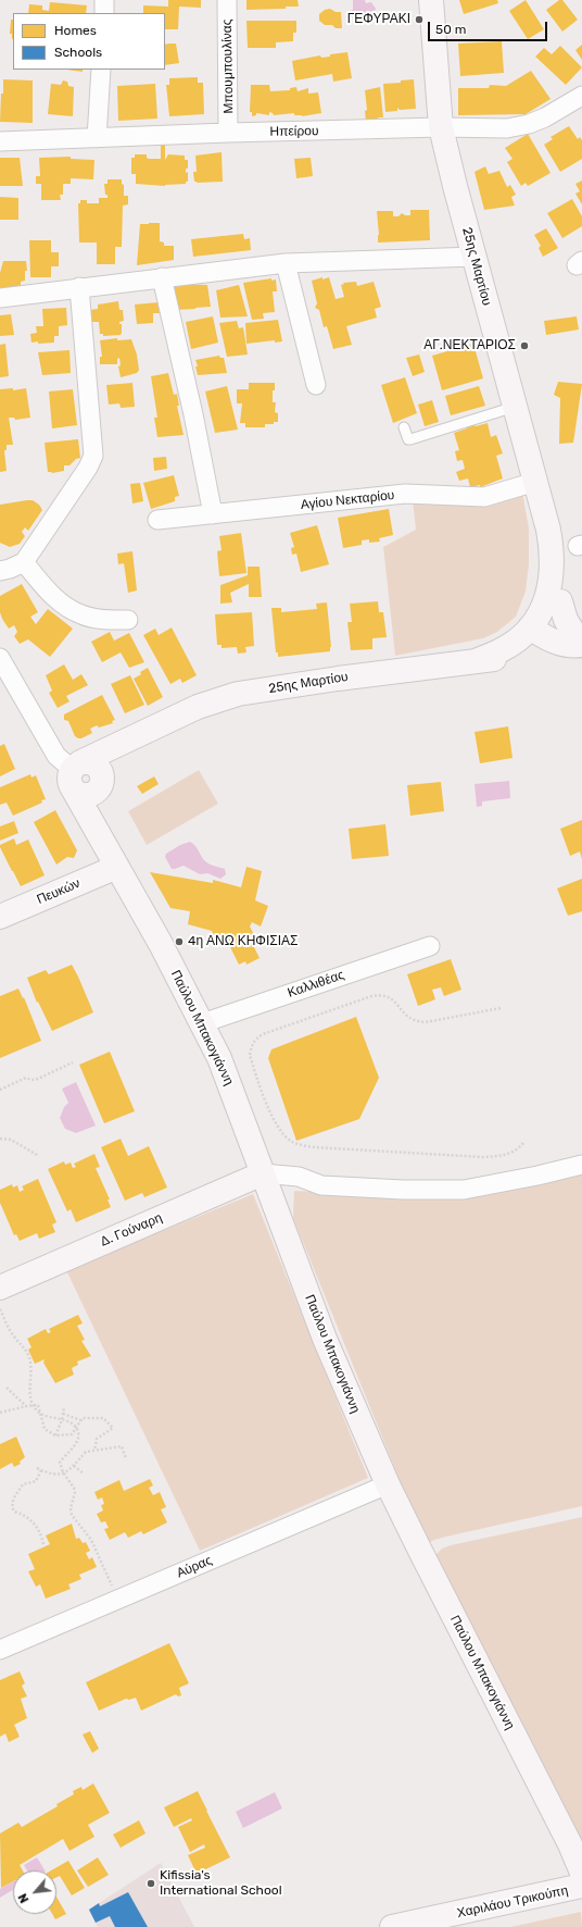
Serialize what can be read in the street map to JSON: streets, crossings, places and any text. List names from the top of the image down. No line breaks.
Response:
{"streets":{"main road":["25ης Μαρτίου","Πευκών","Παύλου Μπακογιάννη","Δ. Γούναρη","Χαριλάου Τρικούπη"],"street":["Μπουμπουλίνας","Ηπείρου","Αγίου Νεκταρίου","Καλλιθέας","Αύρας"]},"crossings":[["Μπουμπουλίνας","Ηπείρου"],["Ηπείρου","25ης Μαρτίου"],["25ης Μαρτίου","Αγίου Νεκταρίου"],["25ης Μαρτίου","Παύλου Μπακογιάννη"],["Πευκών","Παύλου Μπακογιάννη"],["Καλλιθέας","Παύλου Μπακογιάννη"],["Παύλου Μπακογιάννη","Δ. Γούναρη"],["Παύλου Μπακογιάννη","Αύρας"]],"places":["ΓΕΦΥΡΑΚΙ","ΑΓ.ΝΕΚΤΑΡΙΟΣ","4η ΑΝΩ ΚΗΦΙΣΙΑΣ","Kifissia's International School"],"legend":["Homes","Schools"],"scale_bar":"50 m","north":"bottom left"}
